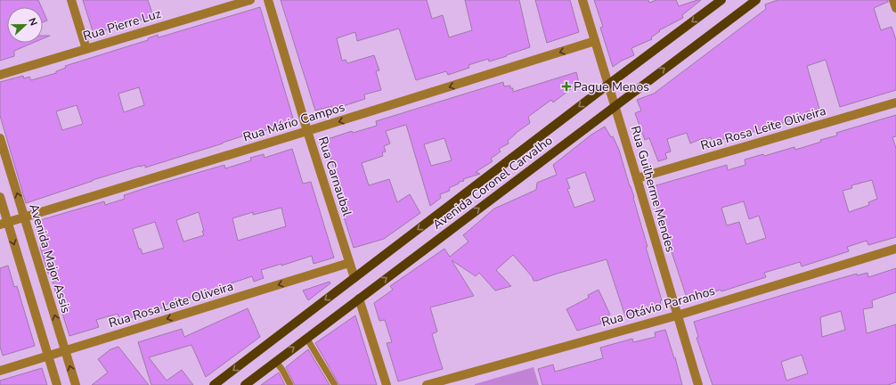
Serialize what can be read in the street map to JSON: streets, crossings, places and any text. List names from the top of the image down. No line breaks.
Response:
{"streets":{"main road":["Avenida Coronel Carvalho"],"street":["Rua Pierre Luz","Rua Mário Campos","Rua Rosa Leite Oliveira","Rua Carnaubal","Rua Guilherme Mendes","Avenida Major Assis","Rua Otávio Paranhos"]},"crossings":[["Rua Mário Campos","Rua Carnaubal"],["Rua Mário Campos","Rua Guilherme Mendes"],["Rua Mário Campos","Avenida Major Assis"],["Rua Rosa Leite Oliveira","Rua Carnaubal"],["Rua Rosa Leite Oliveira","Rua Guilherme Mendes"],["Rua Rosa Leite Oliveira","Avenida Major Assis"],["Rua Carnaubal","Avenida Coronel Carvalho"],["Avenida Coronel Carvalho","Rua Guilherme Mendes"],["Rua Guilherme Mendes","Rua Otávio Paranhos"]],"one_way":["Rua Mário Campos","Rua Rosa Leite Oliveira"],"places":{"health":["Pague Menos"]},"north":"right"}
